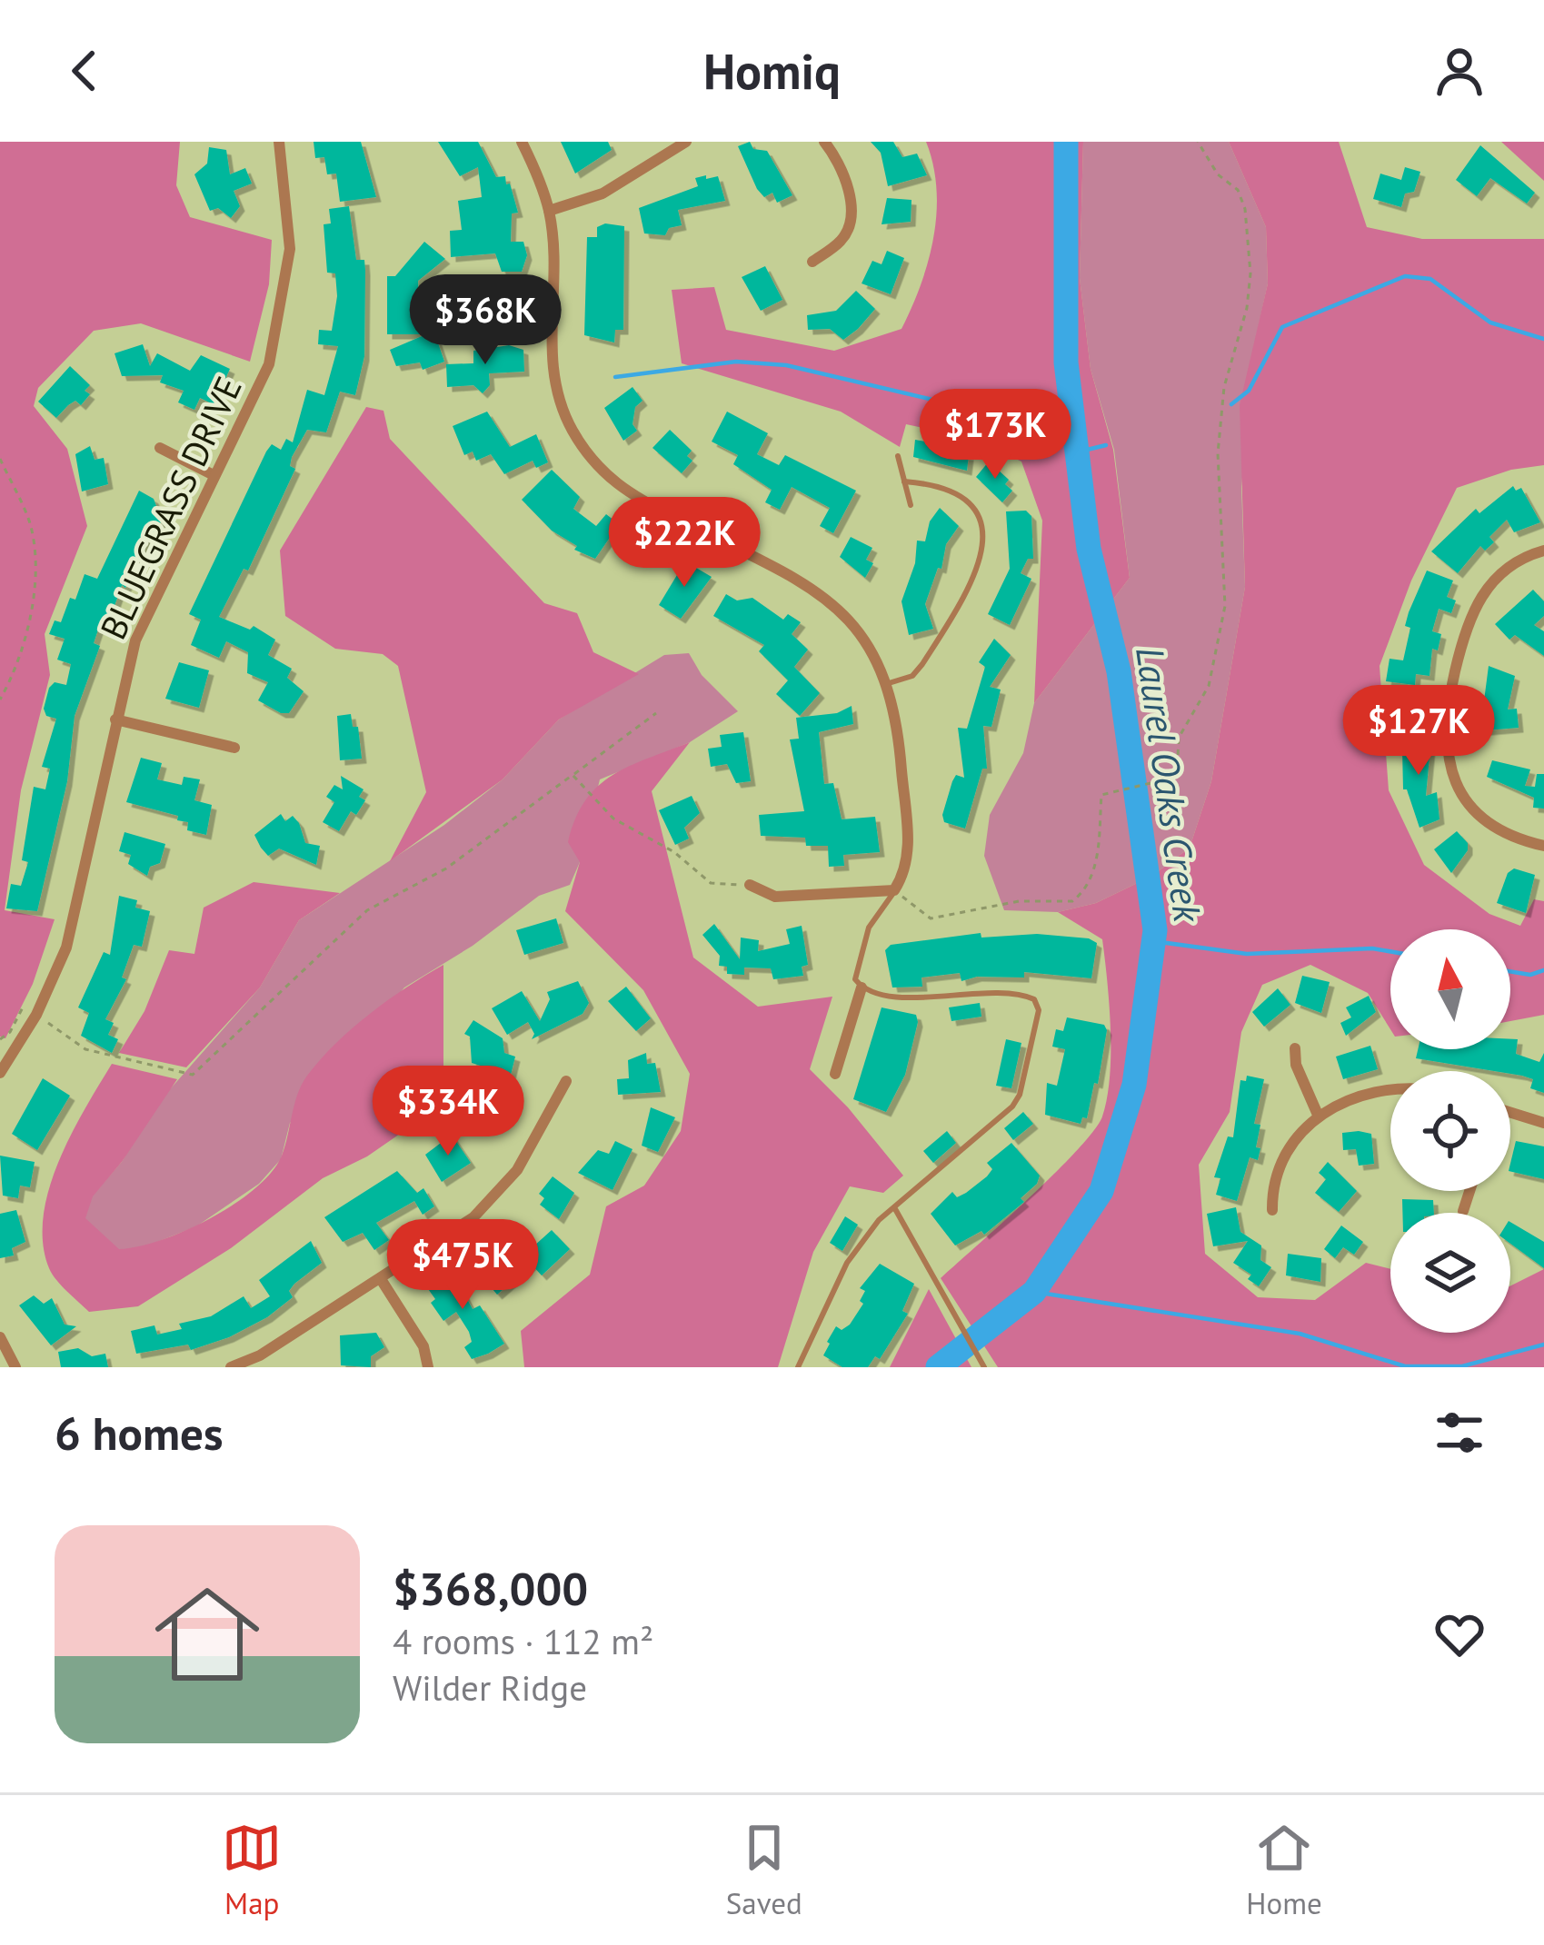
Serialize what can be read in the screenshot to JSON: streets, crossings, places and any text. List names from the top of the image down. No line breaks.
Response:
{"streets":{"street":["BLUEGRASS DRIVE"]},"water":["Laurel Oaks Creek"],"north":"top","page":{"header":"Homiq","price":["$368K","$173K","$222K","$127K","$334K","$475K"],"heading":"6 homes","list":[{"name":"$368,000","note":"4 rooms · 112 m² · Wilder Ridge"}],"tabs":["Map","Saved","Home"]}}
